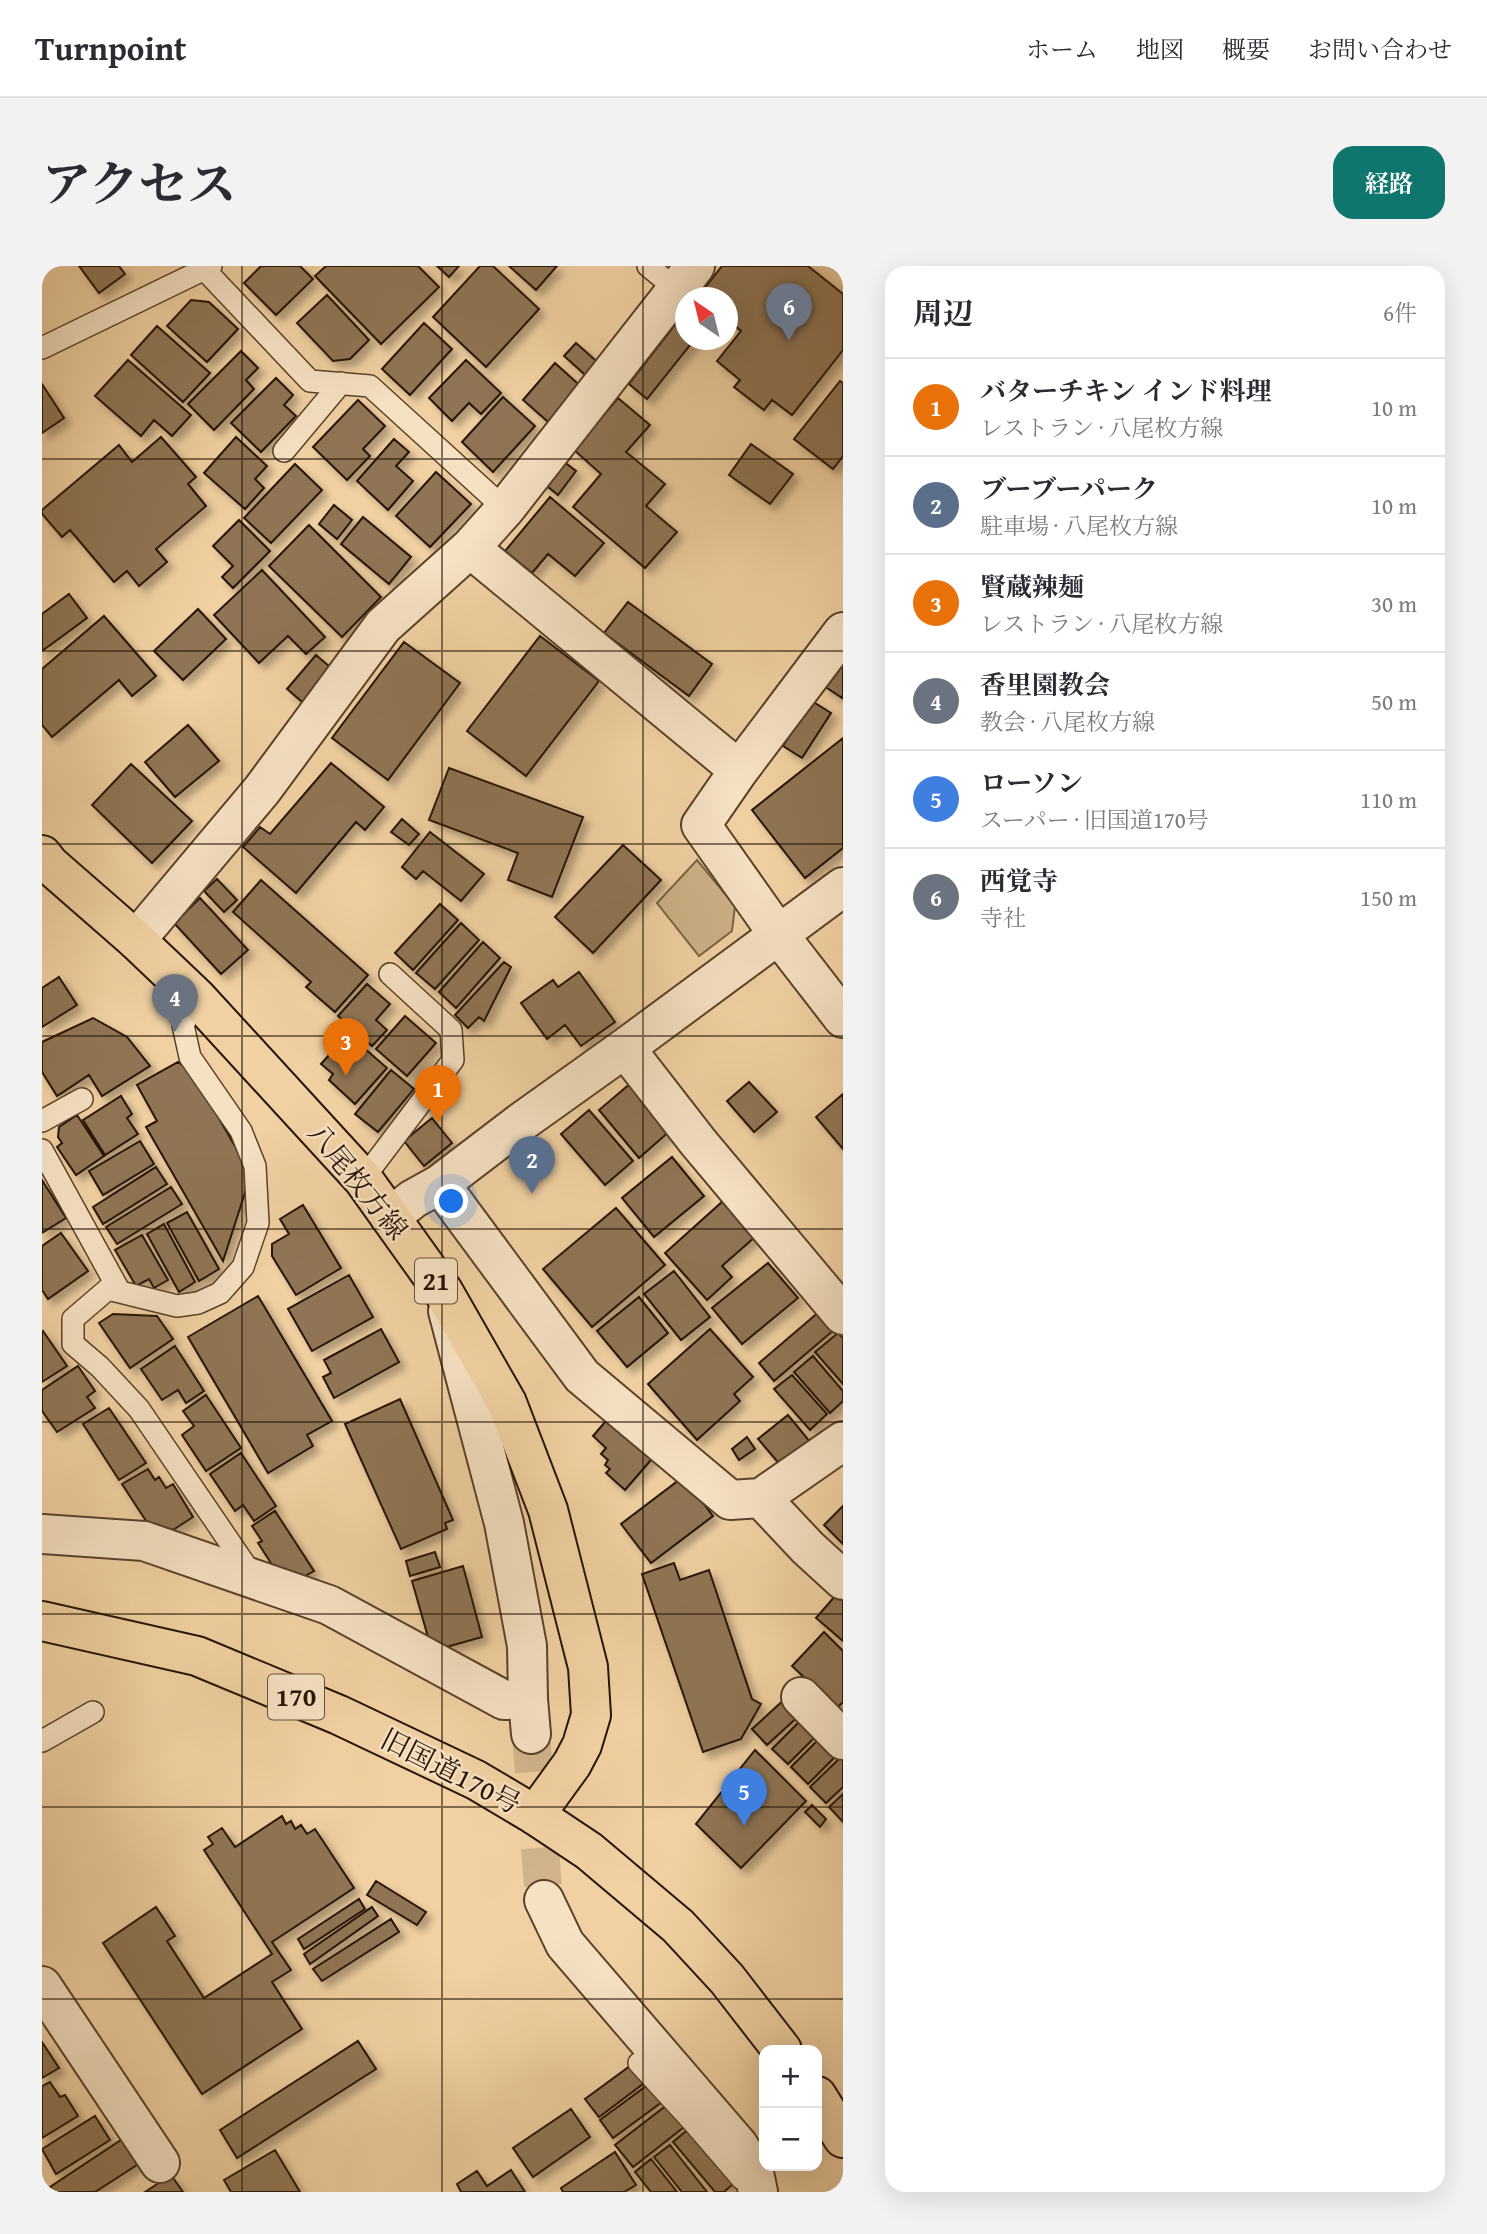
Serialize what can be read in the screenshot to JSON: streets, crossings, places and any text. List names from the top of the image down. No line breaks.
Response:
{"streets":{"main road":["八尾枚方線","21","170","旧国道170号"]},"crossings":[["八尾枚方線","旧国道170号"]],"north":"top left","page":{"header":"Turnpoint","nav":["ホーム","地図","概要","お問い合わせ"],"title":"アクセス","buttons":"経路","heading":["周辺","6件"],"pins":["6","4","3","1","2","5"],"list":[{"mark":"1","name":"バターチキン インド料理","note":"レストラン · 八尾枚方線","value":"10 m"},{"mark":"2","name":"ブーブーパーク","note":"駐車場 · 八尾枚方線","value":"10 m"},{"mark":"3","name":"賢蔵辣麺","note":"レストラン · 八尾枚方線","value":"30 m"},{"mark":"4","name":"香里園教会","note":"教会 · 八尾枚方線","value":"50 m"},{"mark":"5","name":"ローソン","note":"スーパー · 旧国道170号","value":"110 m"},{"mark":"6","name":"西覚寺","note":"寺社","value":"150 m"}],"map_buttons":["+","−"]}}
